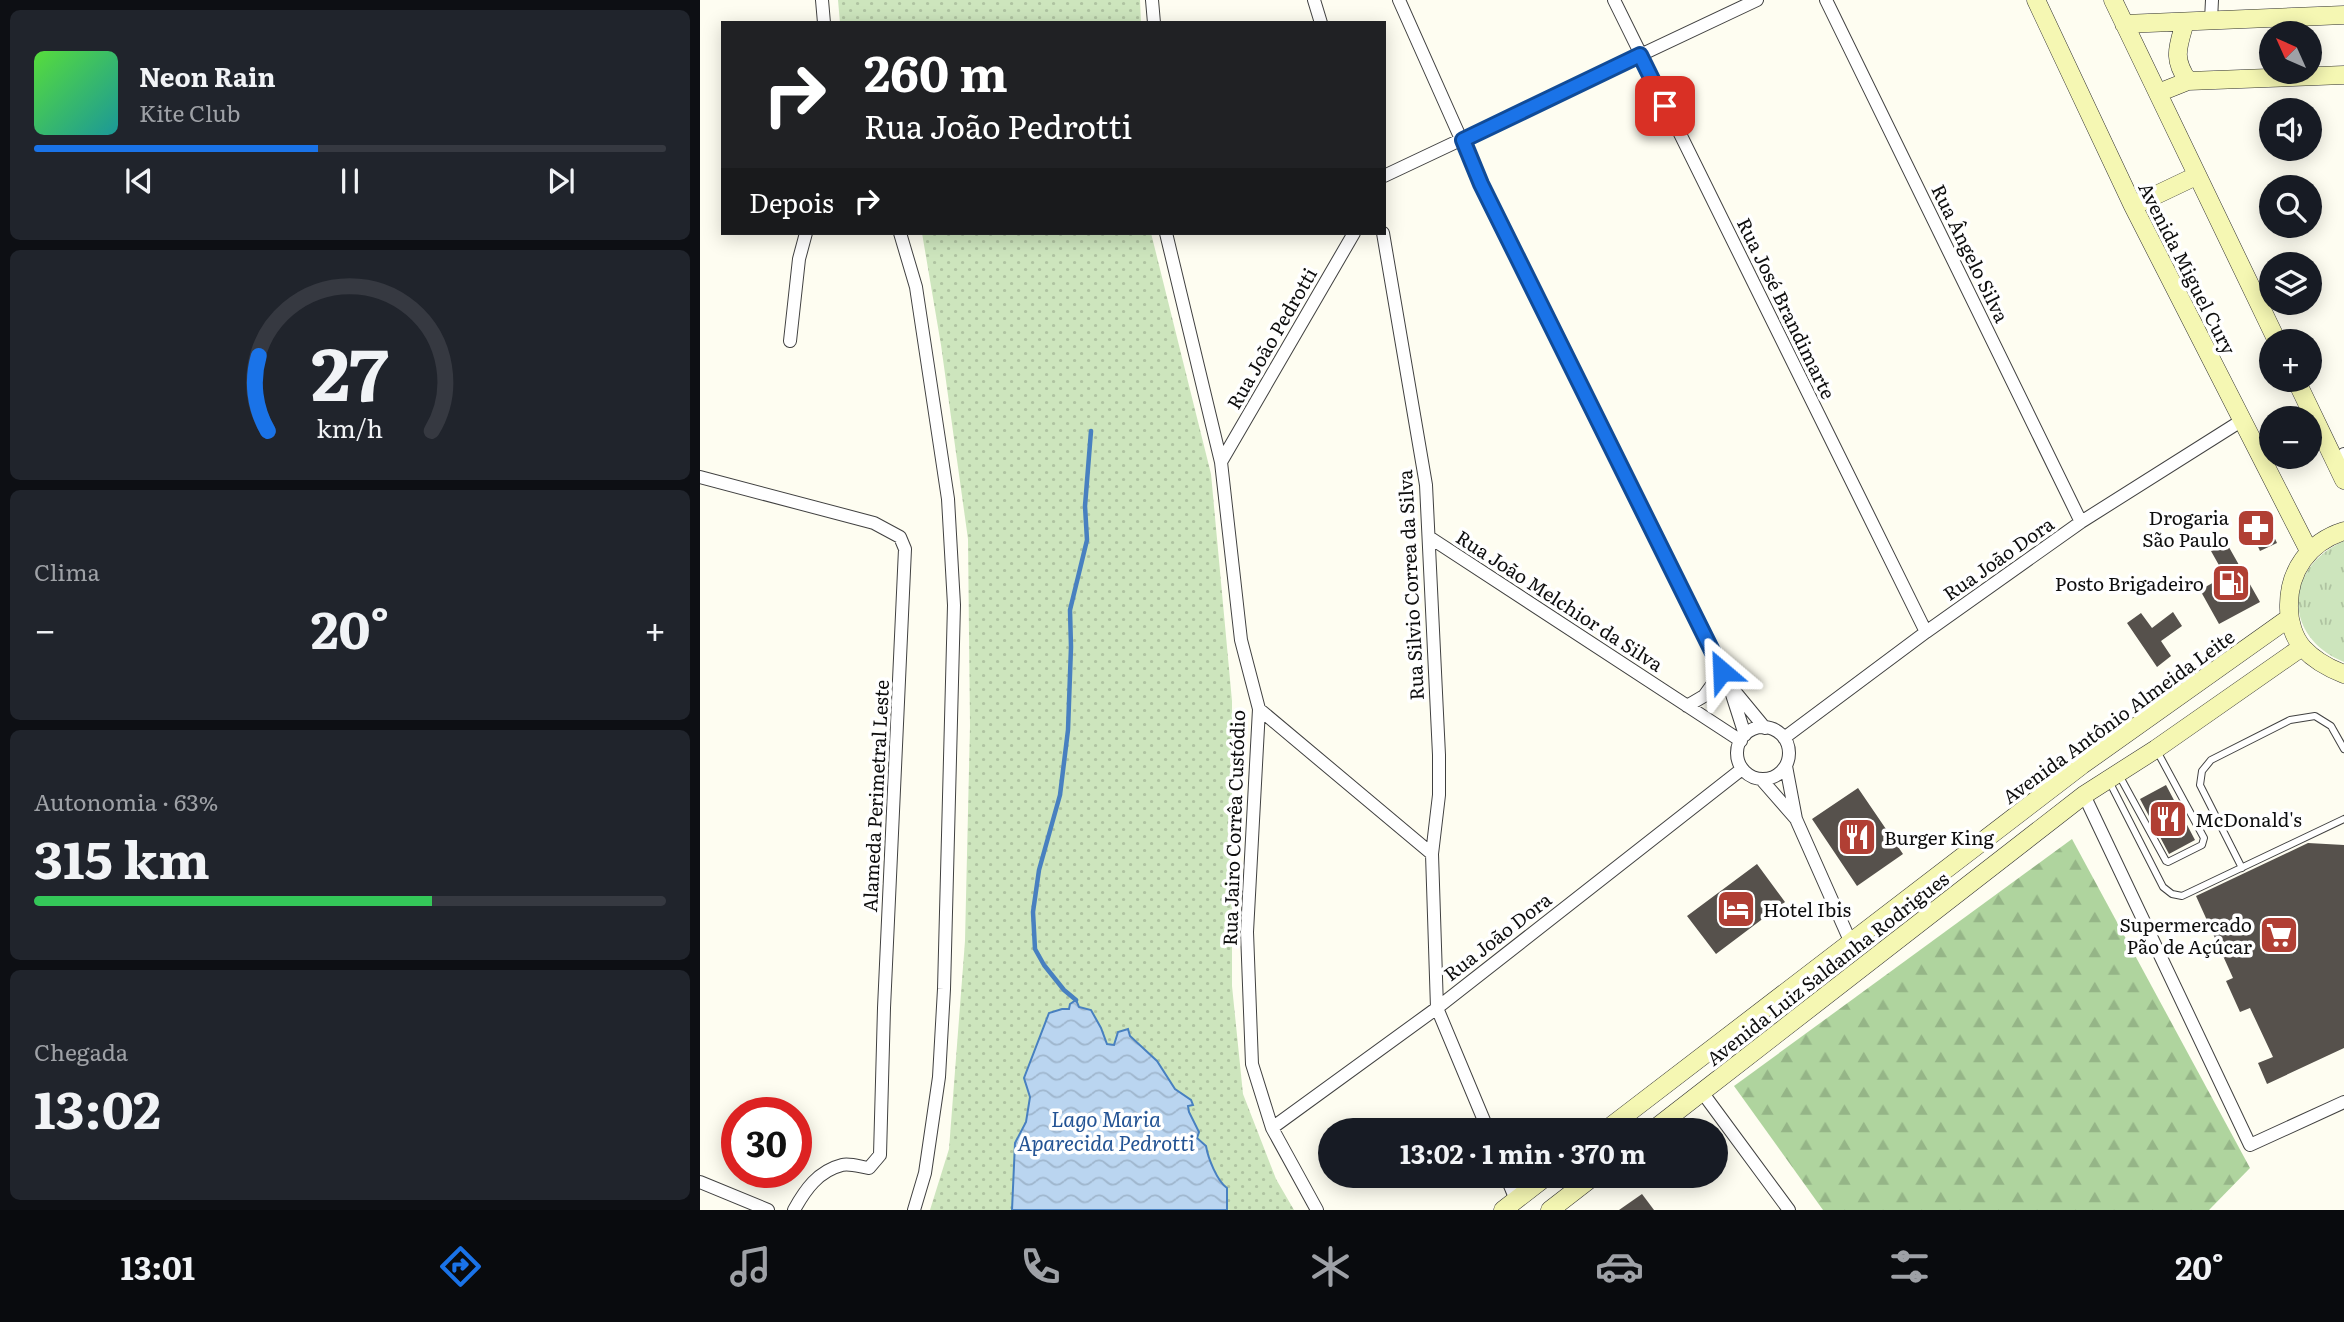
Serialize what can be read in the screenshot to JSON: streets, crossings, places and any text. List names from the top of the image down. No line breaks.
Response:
{"streets":{"main road":["Avenida Miguel Cury","Avenida Antônio Almeida Leite","Avenida Luiz Saldanha Rodrigues"],"street":["Rua Ângelo Silva","Rua José Brandimarte","Rua João Pedrotti","Rua João Dora","Rua Silvio Correa da Silva","Rua João Melchior da Silva","Alameda Perimetral Leste","Rua Jairo Corrêa Custódio"]},"crossings":[["Rua Ângelo Silva","Rua João Dora"],["Avenida Miguel Cury","Rua João Dora"],["Rua José Brandimarte","Rua João Dora"],["Rua João Pedrotti","Rua Jairo Corrêa Custódio"],["Rua João Dora","Rua Silvio Correa da Silva"],["Rua João Dora","Rua João Melchior da Silva"],["Rua João Dora","Rua Jairo Corrêa Custódio"],["Rua Silvio Correa da Silva","Rua João Melchior da Silva"]],"water":["Lago Maria Aparecida Pedrotti"],"places":{"pharmacy":["Drogaria São Paulo"],"fuel station":["Posto Brigadeiro"],"restaurant":["McDonald's","Burger King"],"hotel":["Hotel Ibis"],"supermarket":["Supermercado Pão de Açúcar"]},"north":"top left","page":{"map_buttons":["+","−"],"turn":["260 m","Rua João Pedrotti"],"song":["Neon Rain","Kite Club"],"then":"Depois","tile":["Clima",["Autonomia · 63%","315 km"],["Chegada","13:02"]],"heat":["−","20°","+"],"limit":"30","trip":"13:02 · 1 min · 370 m","tabs":["13:01","20°"],"gauge":["27","km/h"]}}
